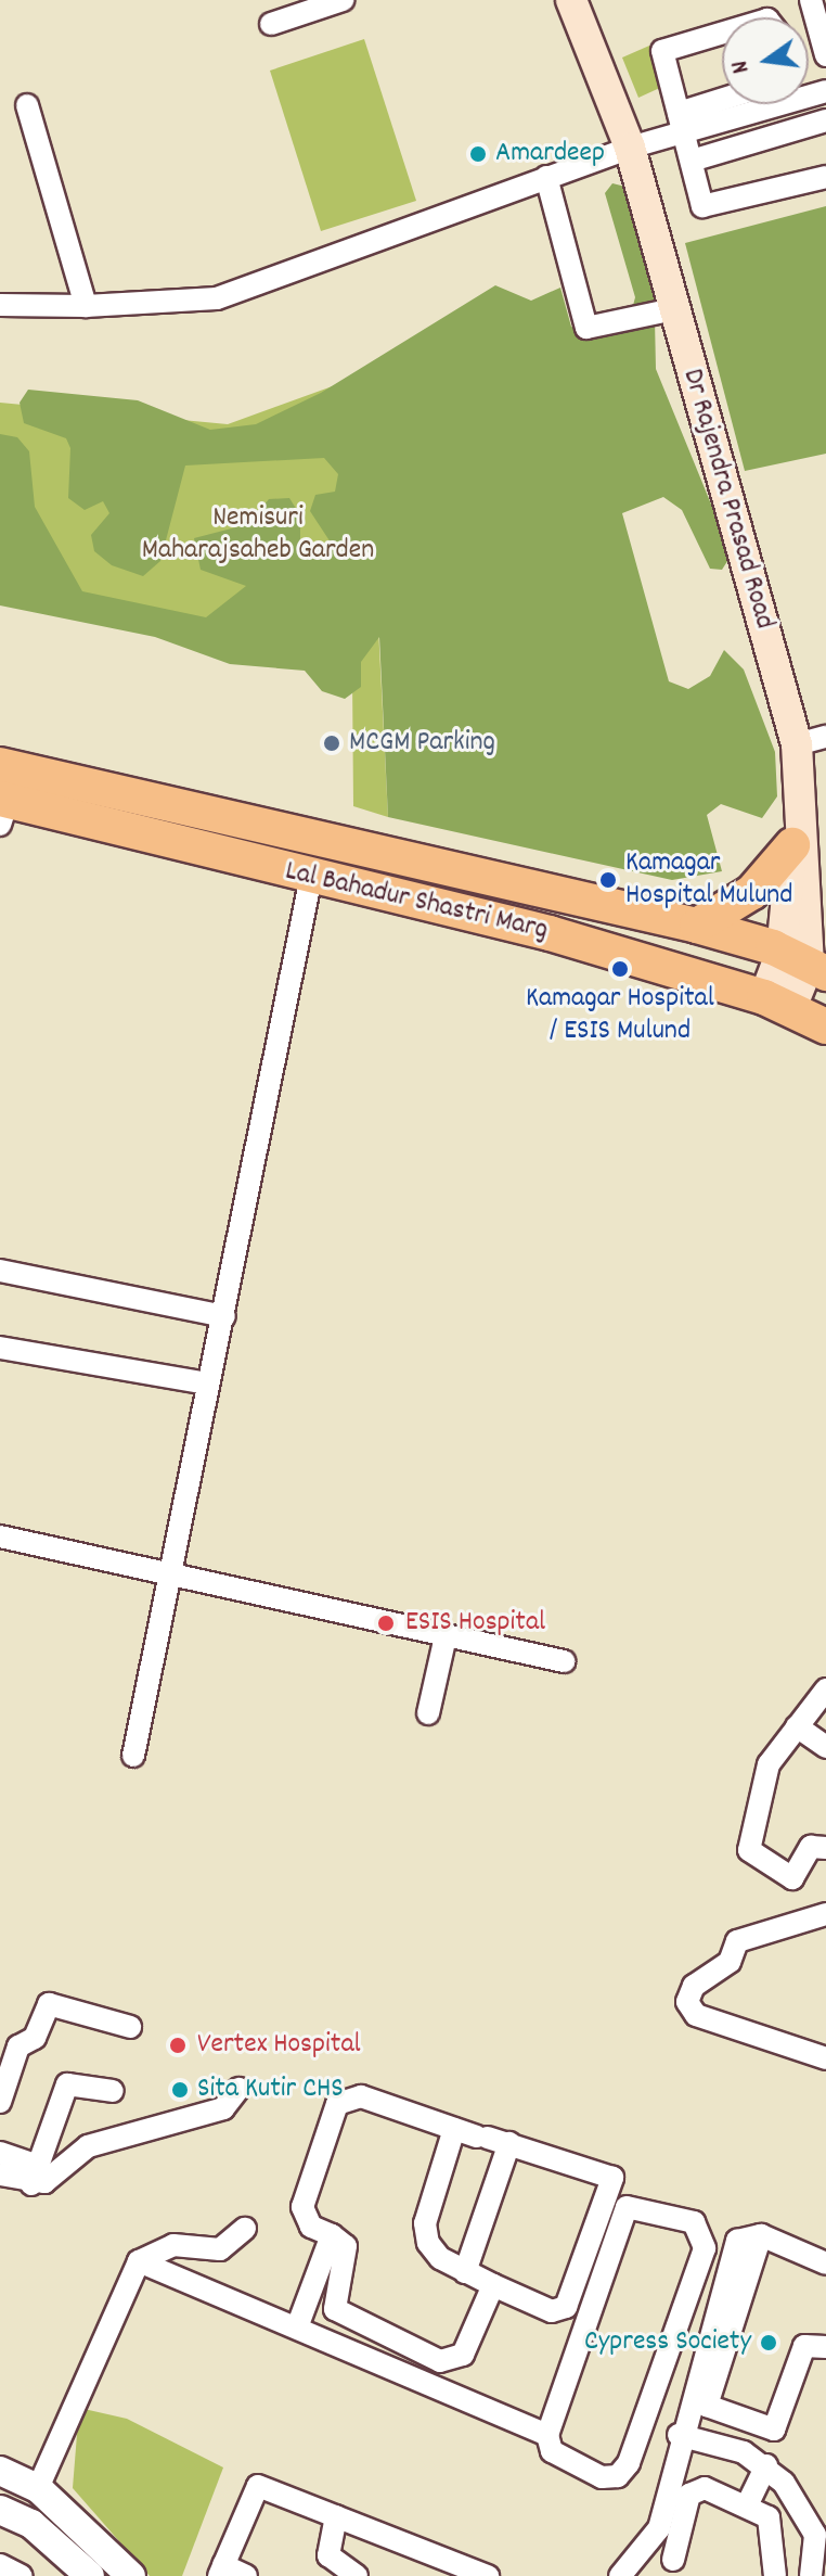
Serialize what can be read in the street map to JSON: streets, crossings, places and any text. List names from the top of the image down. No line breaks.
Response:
{"streets":{"main road":["Dr Rajendra Prasad Road","Lal Bahadur Shastri Marg"]},"crossings":[["Dr Rajendra Prasad Road","Lal Bahadur Shastri Marg"]],"parks":["Nemisuri Maharajsaheb Garden"],"places":["Amardeep","MCGM Parking","Kamagar Hospital Mulund","Kamagar Hospital / ESIS Mulund","ESIS Hospital","Vertex Hospital","Sita Kutir CHS","Cypress Society"],"north":"left"}
